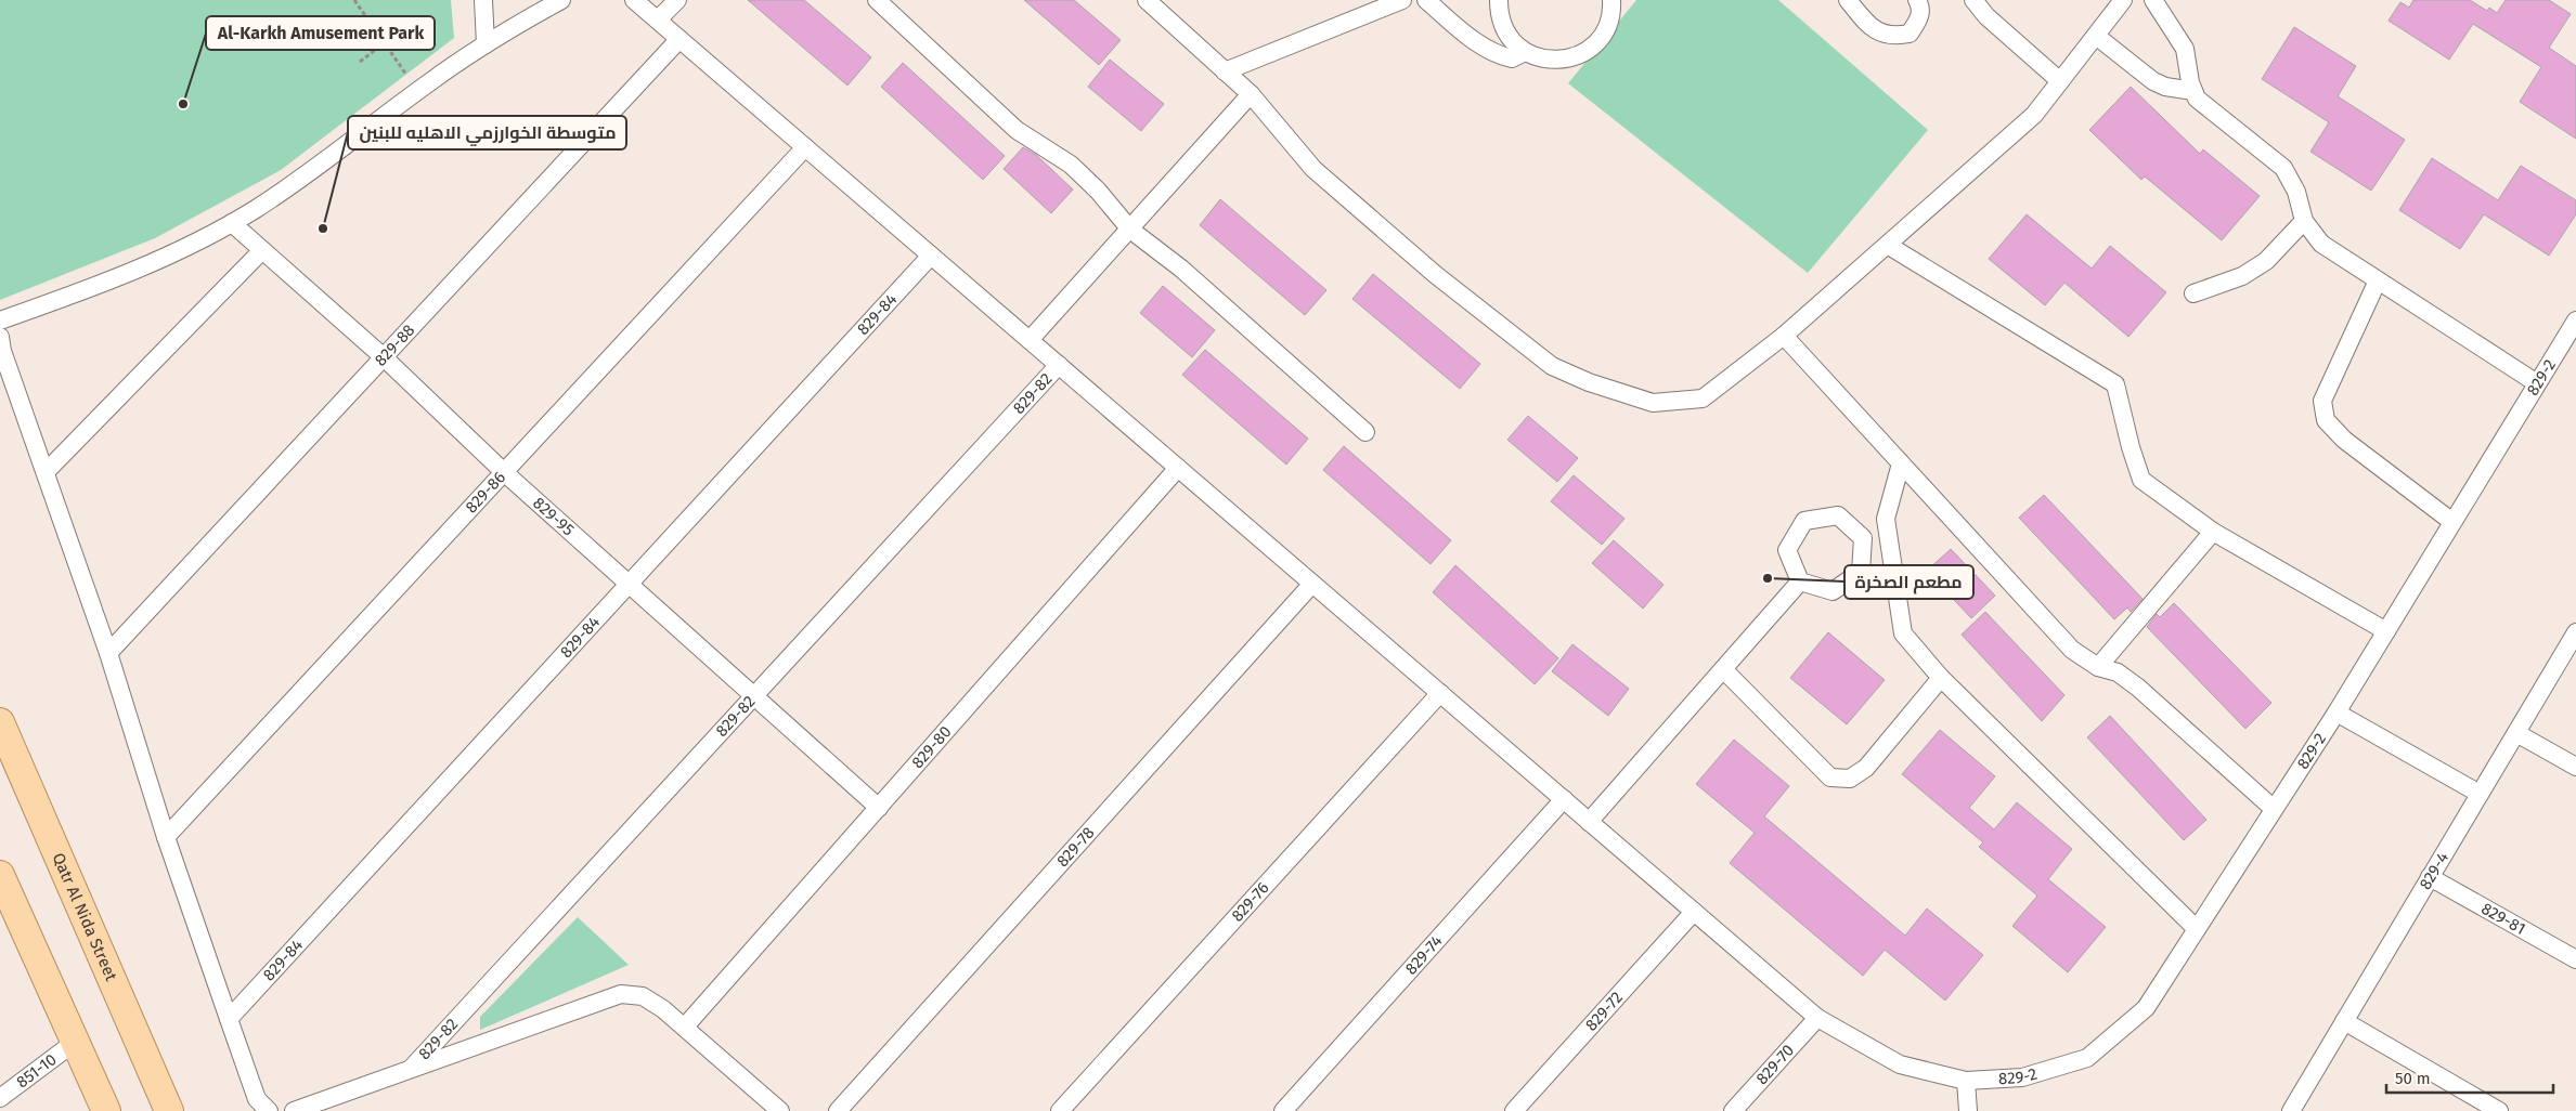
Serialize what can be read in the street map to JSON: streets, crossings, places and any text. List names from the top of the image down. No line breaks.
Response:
{"streets":{"main road":["Qatr Al Nida Street"],"street":["829-84","829-88","829-2","829-82","829-86","829-95","829-80","829-78","829-4","829-76","829-81","829-74","829-72","829-70","851-10"]},"crossings":[["829-84","829-2"],["829-84","829-95"],["829-88","829-2"],["829-88","829-95"],["829-2","829-82"],["829-2","829-86"],["829-2","829-80"],["829-2","829-78"],["829-2","829-76"],["829-2","829-74"],["829-2","829-72"],["829-2","829-70"],["829-82","829-95"],["829-86","829-95"],["829-95","829-80"],["829-4","829-81"]],"places":["Al-Karkh Amusement Park","متوسطة الخوارزمي الاهليه للبنين","مطعم الصخرة"],"scale_bar":"50 m"}
